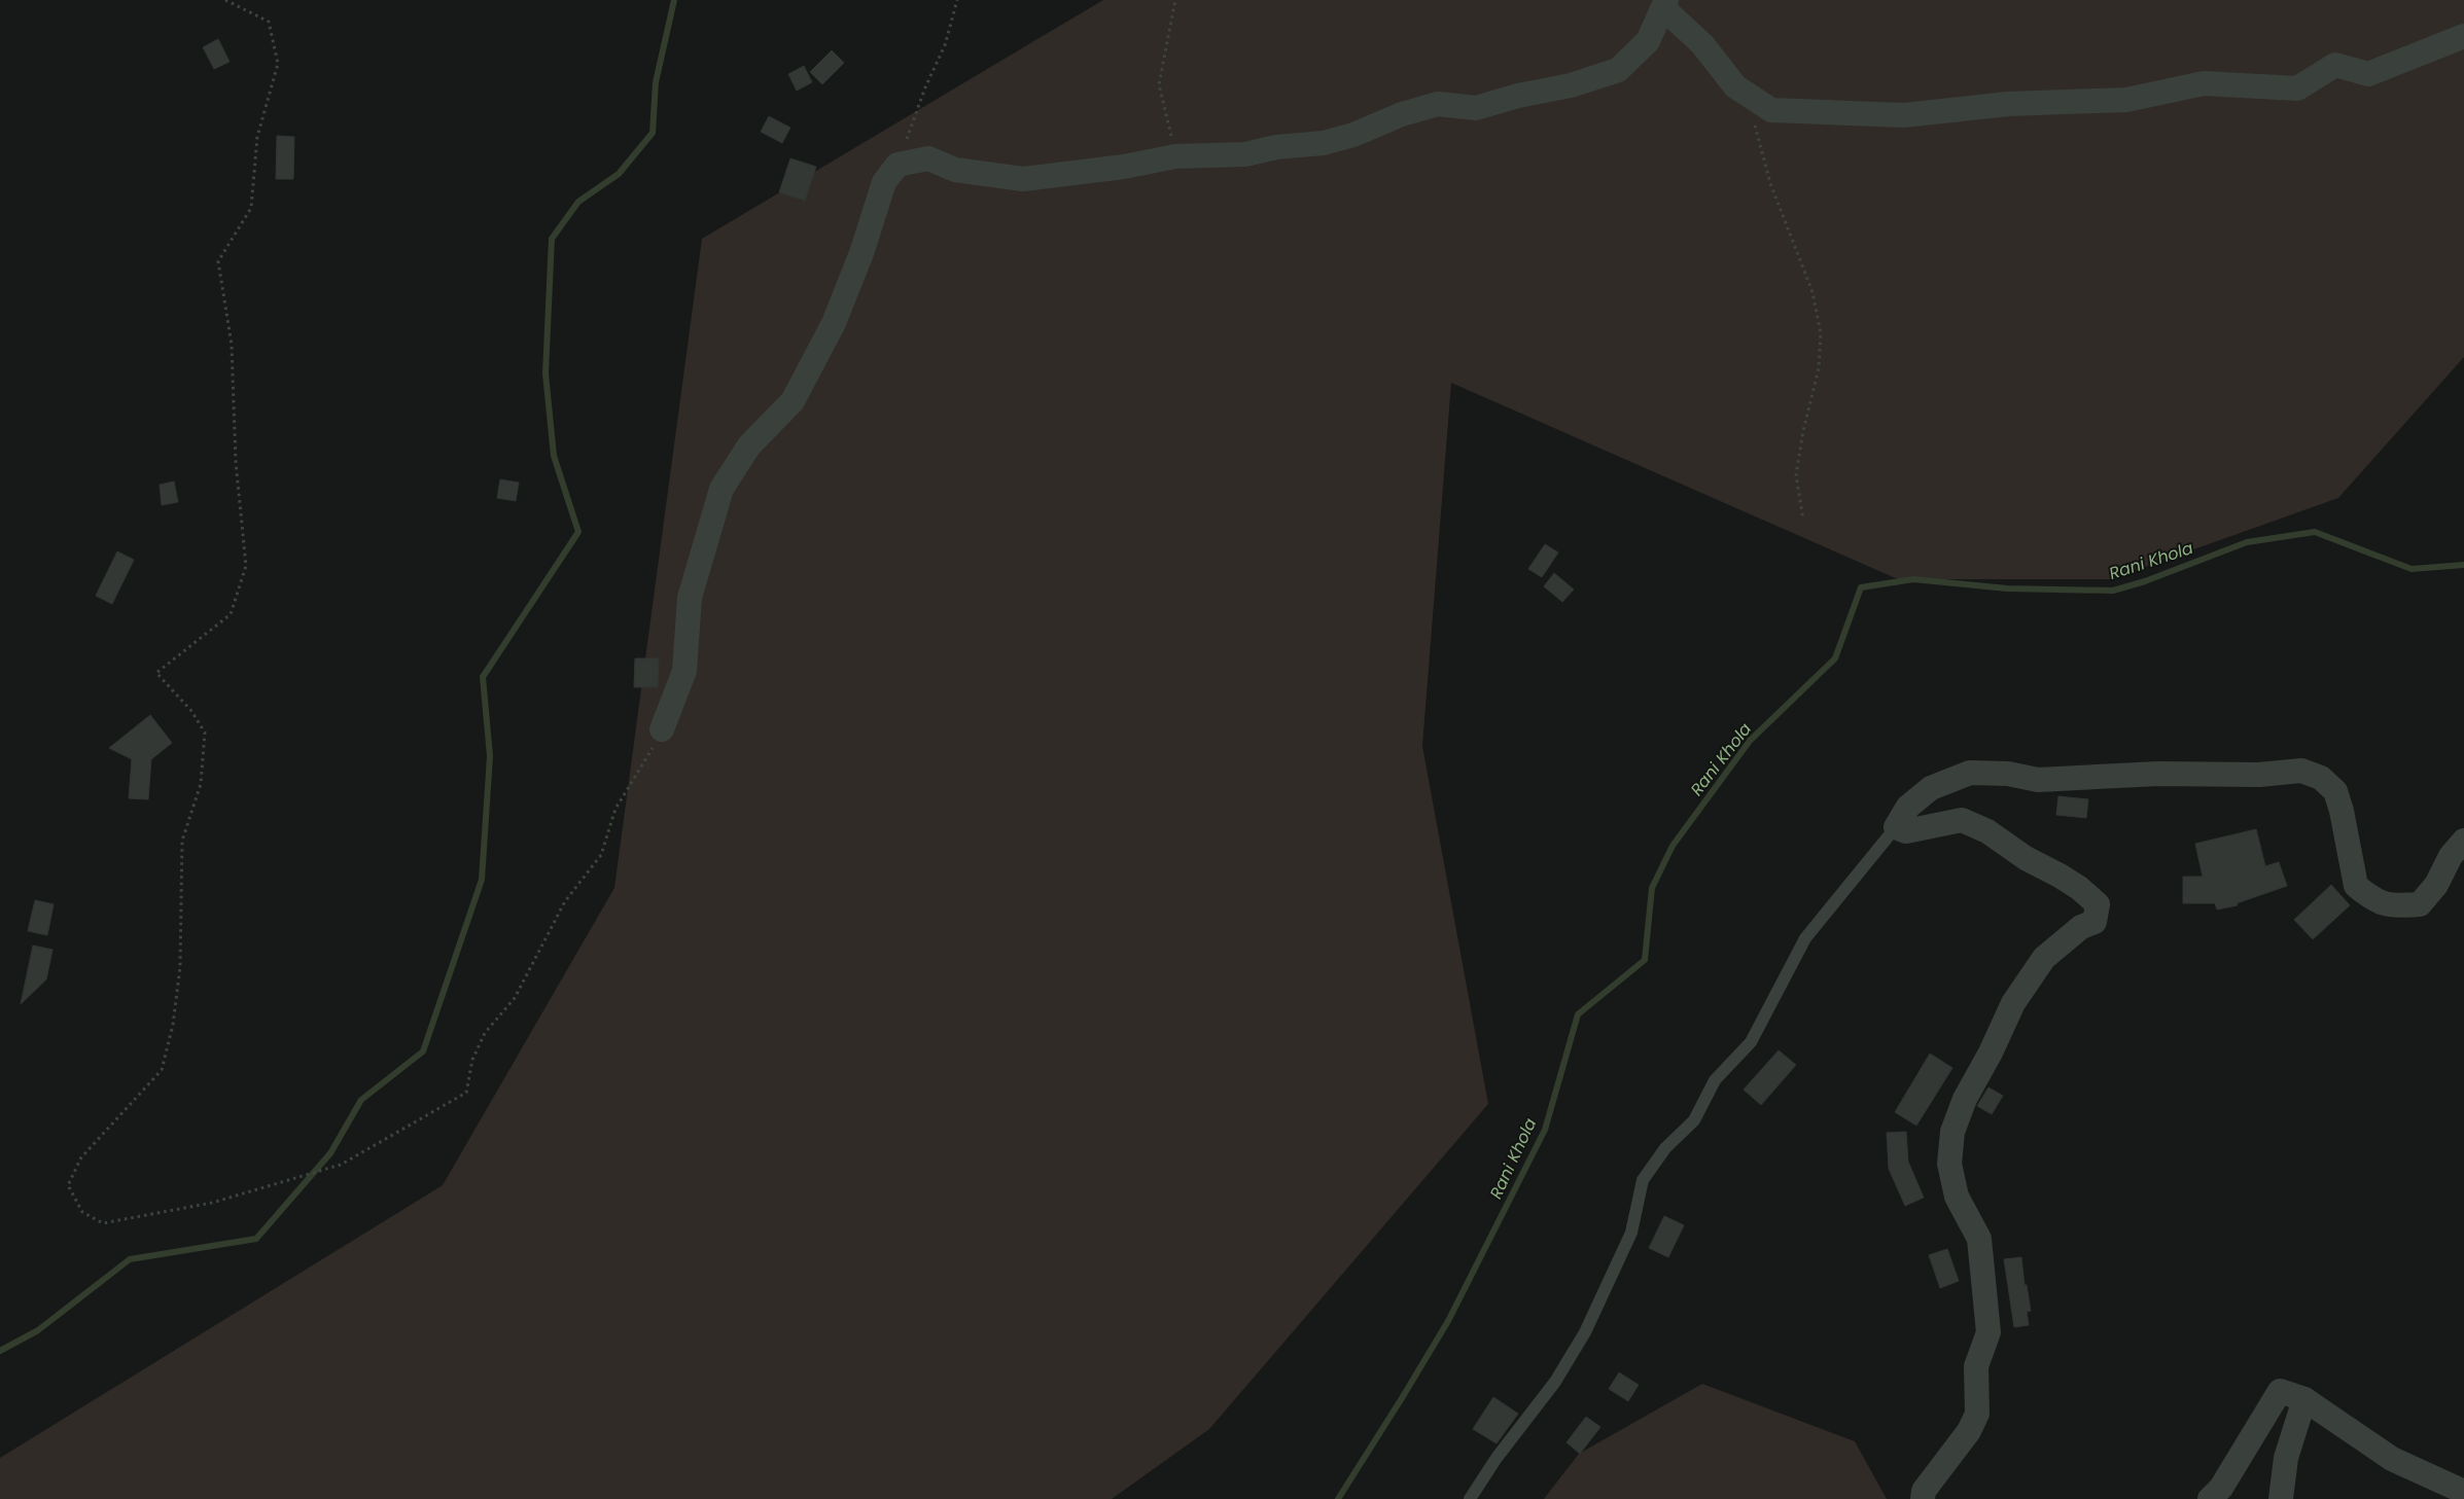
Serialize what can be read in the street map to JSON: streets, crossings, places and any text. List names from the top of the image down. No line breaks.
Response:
{"water":["Rani Khola"]}
